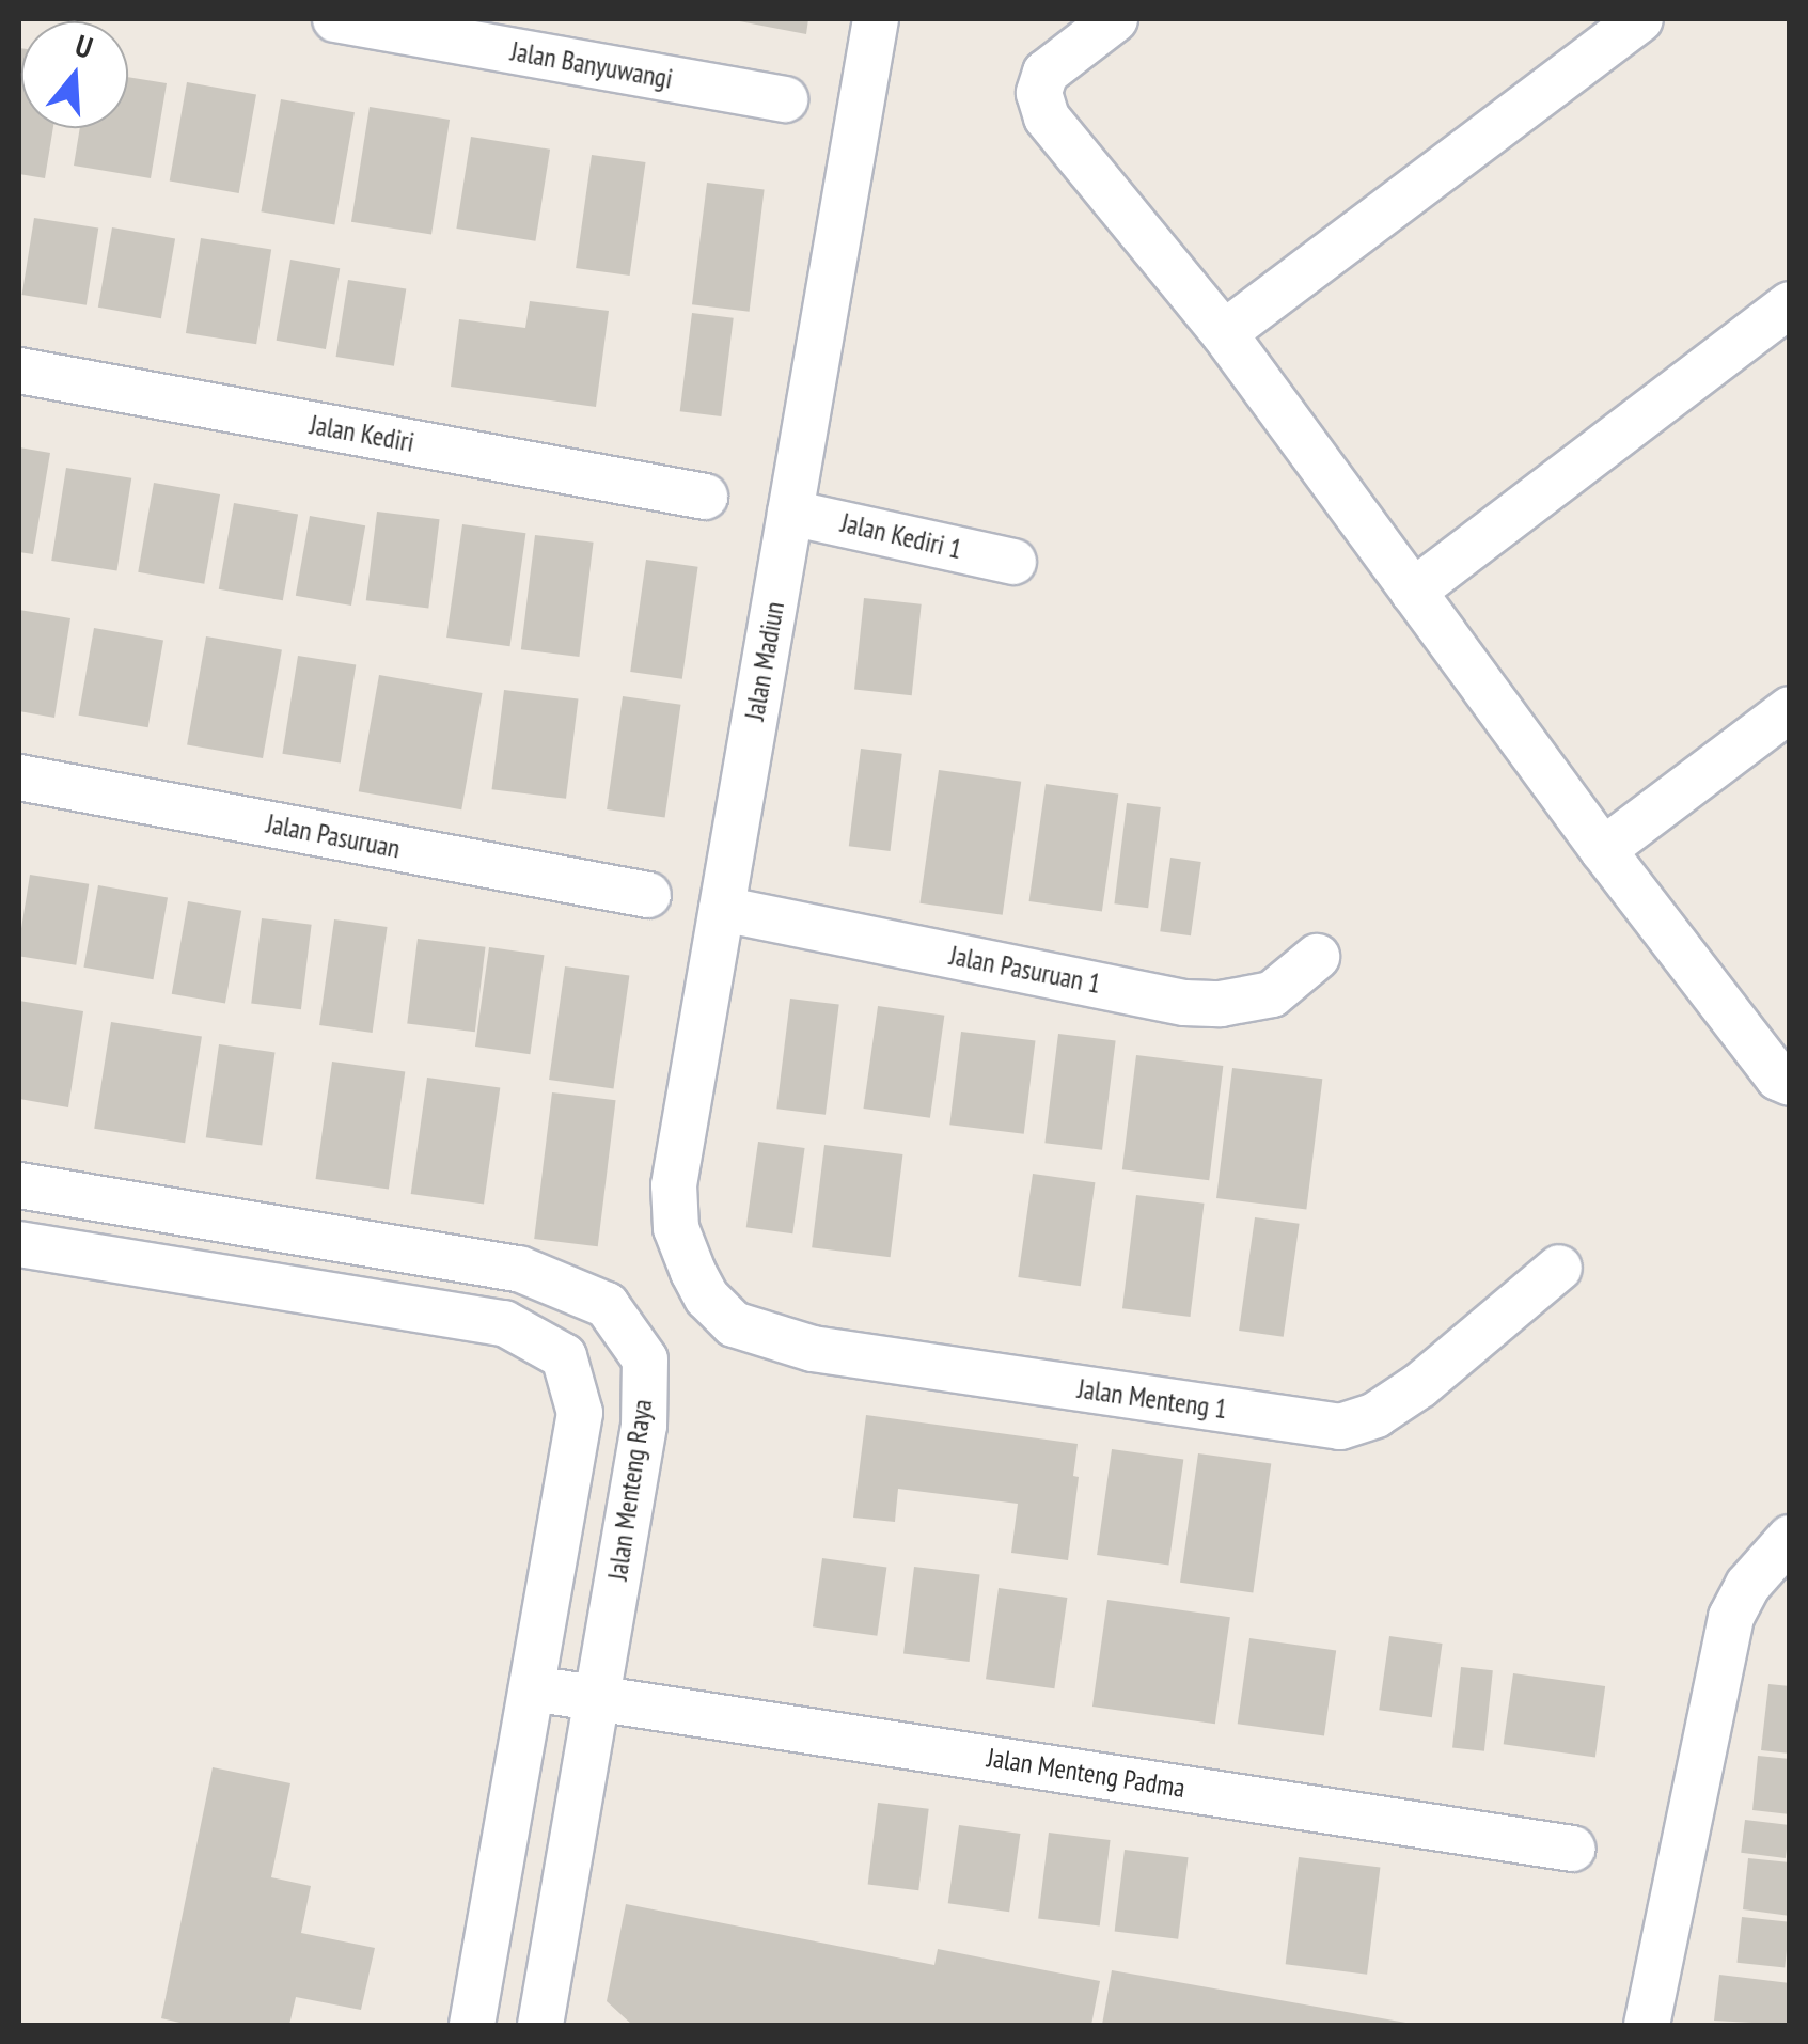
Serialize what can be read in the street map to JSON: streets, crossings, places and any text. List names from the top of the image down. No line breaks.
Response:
{"streets":{"street":["Jalan Banyuwangi","Jalan Kediri","Jalan Kediri 1","Jalan Madiun","Jalan Pasuruan","Jalan Pasuruan 1","Jalan Menteng 1","Jalan Menteng Raya","Jalan Menteng Padma"]},"crossings":[["Jalan Kediri 1","Jalan Madiun"],["Jalan Madiun","Jalan Pasuruan 1"],["Jalan Madiun","Jalan Menteng 1"],["Jalan Menteng Raya","Jalan Menteng Padma"]],"north":"top"}
